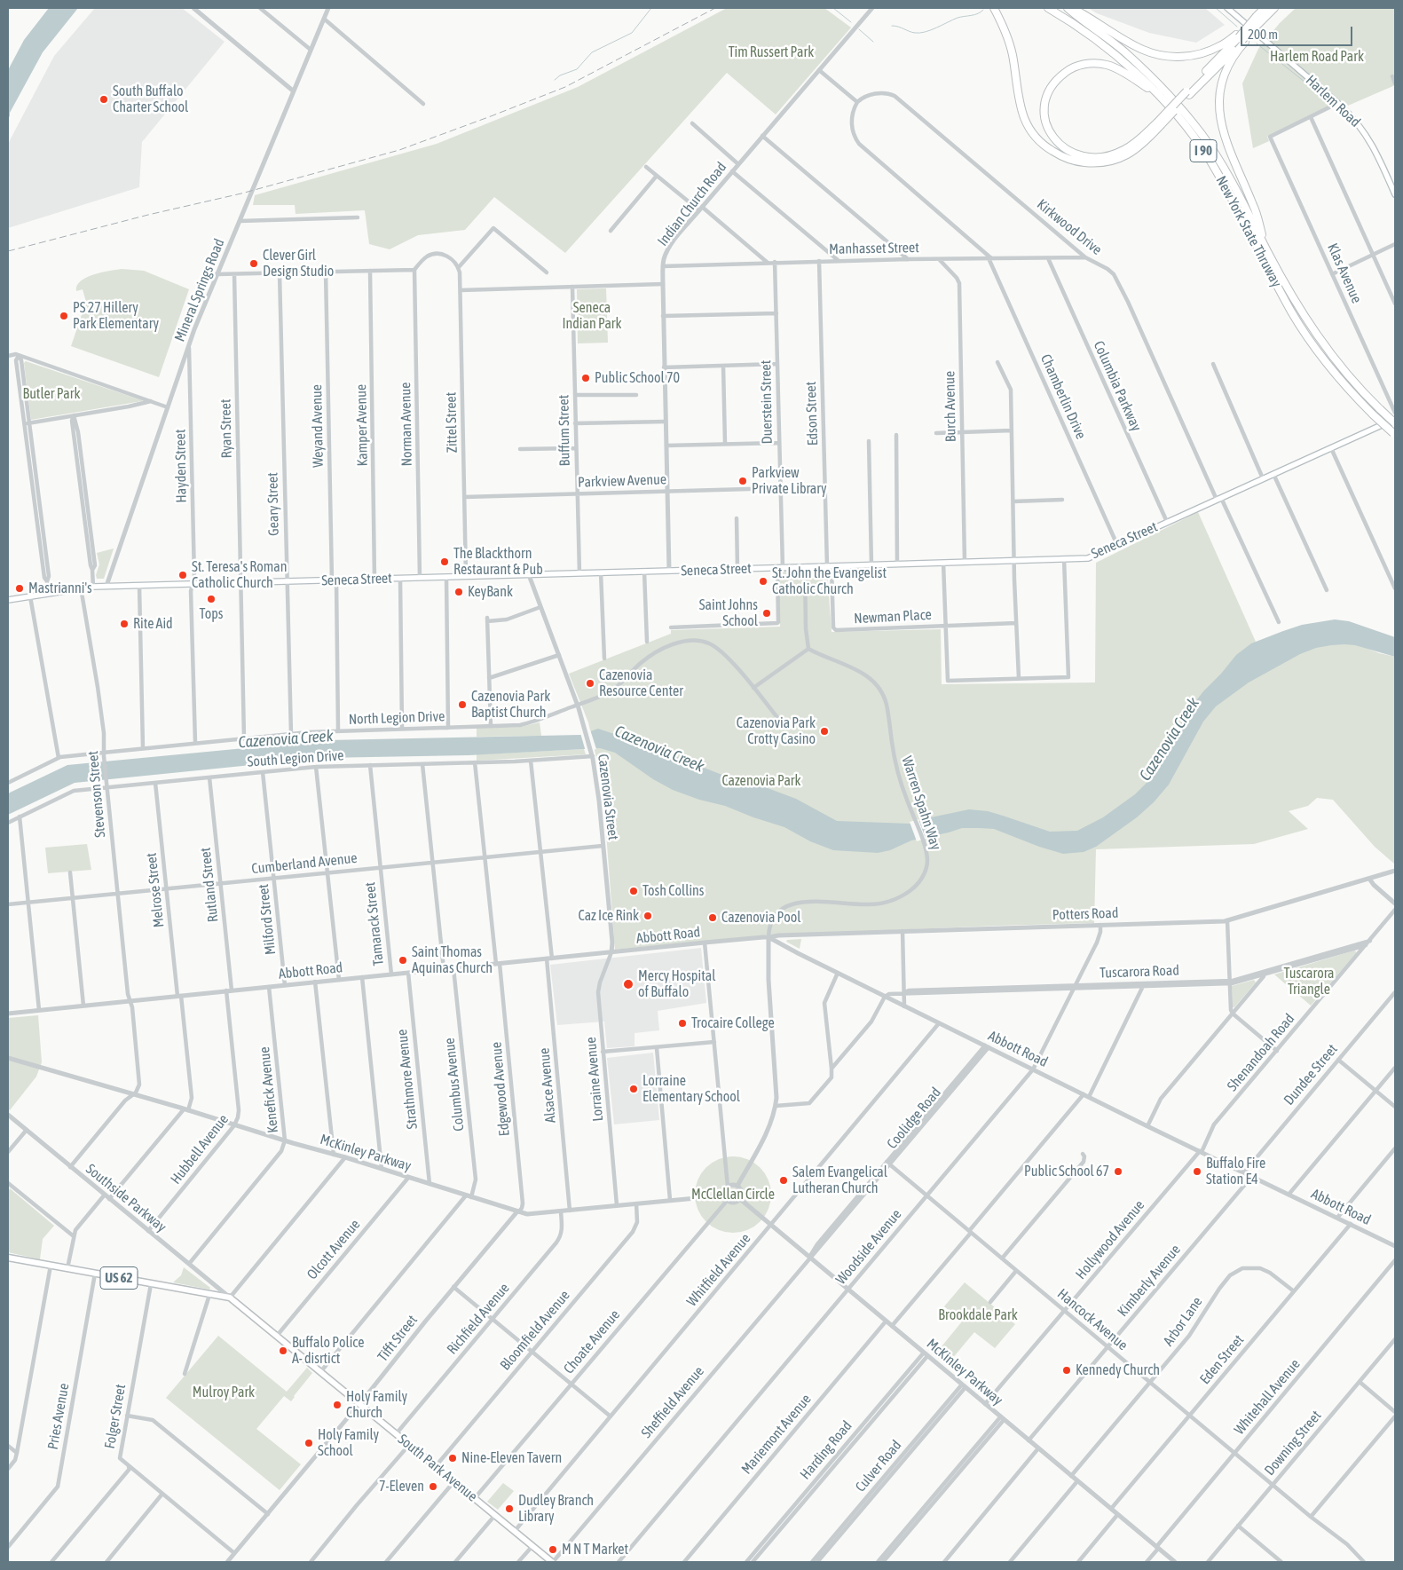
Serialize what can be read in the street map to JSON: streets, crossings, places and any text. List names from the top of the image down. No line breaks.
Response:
{"streets":{"highway":["I 90","New York State Thruway"],"main road":["Harlem Road","Seneca Street","US 62","South Park Avenue"],"street":["Indian Church Road","Kirkwood Drive","Manhasset Street","Klas Avenue","Mineral Springs Road","Columbia Parkway","Chamberlin Drive","Duerstein Street","Burch Avenue","Edson Street","Zittel Street","Norman Avenue","Kamper Avenue","Weyand Avenue","Ryan Street","Buffum Street","Hayden Street","Parkview Avenue","Geary Street","Newman Place","North Legion Drive","South Legion Drive","Stevenson Street","Cazenovia Street","Warren Spahn Way","Cumberland Avenue","Rutland Street","Melrose Street","Potters Road","Milford Street","Tamarack Street","Abbott Road","Tuscarora Road","Shenandoah Road","Dundee Street","Strathmore Avenue","Lorraine Avenue","Columbus Avenue","Alsace Avenue","Edgewood Avenue","Kenefick Avenue","Coolidge Road","Hubbell Avenue","McKinley Parkway","Southside Parkway","Hollywood Avenue","Woodside Avenue","Olcott Avenue","Whitfield Avenue","Kimberly Avenue","Richfield Avenue","Hancock Avenue","Arbor Lane","Bloomfield Avenue","Tifft Street","Choate Avenue","Eden Street","Whitehall Avenue","Sheffield Avenue","Pries Avenue","Folger Street","Mariemont Avenue","Downing Street","Harding Road","Culver Road"]},"crossings":[["Indian Church Road","Manhasset Street"],["Indian Church Road","Parkview Avenue"],["Indian Church Road","Seneca Street"],["Kirkwood Drive","Manhasset Street"],["Kirkwood Drive","Chamberlin Drive"],["Kirkwood Drive","Seneca Street"],["Manhasset Street","Columbia Parkway"],["Manhasset Street","Chamberlin Drive"],["Manhasset Street","Duerstein Street"],["Manhasset Street","Burch Avenue"],["Manhasset Street","Edson Street"],["Mineral Springs Road","Hayden Street"],["Mineral Springs Road","Seneca Street"],["Columbia Parkway","Seneca Street"],["Chamberlin Drive","Seneca Street"],["Duerstein Street","Parkview Avenue"],["Duerstein Street","Seneca Street"],["Burch Avenue","Seneca Street"],["Edson Street","Seneca Street"],["Edson Street","Newman Place"],["Zittel Street","Parkview Avenue"],["Zittel Street","Seneca Street"],["Norman Avenue","Seneca Street"],["Kamper Avenue","Seneca Street"],["Weyand Avenue","Seneca Street"],["Weyand Avenue","North Legion Drive"],["Ryan Street","Seneca Street"],["Ryan Street","North Legion Drive"],["Buffum Street","Parkview Avenue"],["Buffum Street","Seneca Street"],["Hayden Street","Seneca Street"],["Hayden Street","North Legion Drive"],["Geary Street","Seneca Street"],["Geary Street","North Legion Drive"],["Seneca Street","Newman Place"],["Seneca Street","Stevenson Street"],["Seneca Street","Cazenovia Street"],["North Legion Drive","Stevenson Street"],["North Legion Drive","Cazenovia Street"],["South Legion Drive","Stevenson Street"],["South Legion Drive","Cazenovia Street"],["South Legion Drive","Rutland Street"],["South Legion Drive","Melrose Street"],["South Legion Drive","Milford Street"],["South Legion Drive","Tamarack Street"],["South Legion Drive","Alsace Avenue"],["South Legion Drive","Edgewood Avenue"],["Stevenson Street","Cumberland Avenue"],["Stevenson Street","Abbott Road"],["Stevenson Street","McKinley Parkway"],["Cazenovia Street","Cumberland Avenue"],["Cazenovia Street","Abbott Road"],["Cazenovia Street","Lorraine Avenue"],["Warren Spahn Way","Potters Road"],["Warren Spahn Way","Abbott Road"],["Cumberland Avenue","Rutland Street"],["Cumberland Avenue","Melrose Street"],["Cumberland Avenue","Milford Street"],["Cumberland Avenue","Tamarack Street"],["Cumberland Avenue","Alsace Avenue"],["Cumberland Avenue","Edgewood Avenue"],["Rutland Street","Abbott Road"],["Rutland Street","Hubbell Avenue"],["Melrose Street","Abbott Road"],["Melrose Street","McKinley Parkway"],["Potters Road","Abbott Road"],["Potters Road","Woodside Avenue"],["Milford Street","Abbott Road"],["Tamarack Street","Abbott Road"],["Abbott Road","Tuscarora Road"],["Abbott Road","Shenandoah Road"],["Abbott Road","Dundee Street"],["Abbott Road","Strathmore Avenue"],["Abbott Road","Lorraine Avenue"],["Abbott Road","Columbus Avenue"],["Abbott Road","Alsace Avenue"],["Abbott Road","Edgewood Avenue"],["Abbott Road","Kenefick Avenue"],["Abbott Road","Coolidge Road"],["Abbott Road","Hubbell Avenue"],["Abbott Road","Hollywood Avenue"],["Abbott Road","Woodside Avenue"],["Abbott Road","Whitfield Avenue"],["Abbott Road","Kimberly Avenue"],["Abbott Road","Eden Street"],["Tuscarora Road","Shenandoah Road"],["Tuscarora Road","Woodside Avenue"],["Shenandoah Road","Hollywood Avenue"],["Strathmore Avenue","McKinley Parkway"],["Lorraine Avenue","McKinley Parkway"],["Columbus Avenue","McKinley Parkway"],["Columbus Avenue","South Park Avenue"],["Alsace Avenue","McKinley Parkway"],["Edgewood Avenue","McKinley Parkway"],["Edgewood Avenue","Tifft Street"],["Kenefick Avenue","McKinley Parkway"],["Kenefick Avenue","Southside Parkway"],["Coolidge Road","McKinley Parkway"],["Coolidge Road","Hancock Avenue"],["Coolidge Road","Sheffield Avenue"],["Hubbell Avenue","McKinley Parkway"],["Hubbell Avenue","Southside Parkway"],["McKinley Parkway","Hollywood Avenue"],["McKinley Parkway","Woodside Avenue"],["McKinley Parkway","Olcott Avenue"],["McKinley Parkway","Whitfield Avenue"],["McKinley Parkway","Kimberly Avenue"],["McKinley Parkway","Richfield Avenue"],["McKinley Parkway","Arbor Lane"],["McKinley Parkway","Bloomfield Avenue"],["McKinley Parkway","Tifft Street"],["McKinley Parkway","Choate Avenue"],["McKinley Parkway","Eden Street"],["McKinley Parkway","Whitehall Avenue"],["McKinley Parkway","Sheffield Avenue"],["McKinley Parkway","Mariemont Avenue"],["McKinley Parkway","Harding Road"],["McKinley Parkway","Culver Road"],["Southside Parkway","US 62"],["Southside Parkway","South Park Avenue"],["Hollywood Avenue","Hancock Avenue"],["Woodside Avenue","Hancock Avenue"],["Olcott Avenue","South Park Avenue"],["Whitfield Avenue","South Park Avenue"],["US 62","Pries Avenue"],["US 62","Folger Street"],["US 62","South Park Avenue"],["Kimberly Avenue","Hancock Avenue"],["Richfield Avenue","South Park Avenue"],["Hancock Avenue","Arbor Lane"],["Hancock Avenue","Eden Street"],["Hancock Avenue","Whitehall Avenue"],["Hancock Avenue","Downing Street"],["Arbor Lane","Eden Street"],["Bloomfield Avenue","South Park Avenue"],["Tifft Street","Folger Street"],["Tifft Street","South Park Avenue"],["Choate Avenue","South Park Avenue"],["Sheffield Avenue","South Park Avenue"]],"water":["Cazenovia Creek"],"parks":["Tim Russert Park","Harlem Road Park","Seneca Indian Park","Butler Park","Cazenovia Park","Tuscarora Triangle","McClellan Circle","Brookdale Park","Mulroy Park"],"places":["South Buffalo Charter School","Clever Girl Design Studio","PS 27 Hillery Park Elementary","Public School 70","Parkview Private Library","The Blackthorn Restaurant & Pub","St. Teresa's Roman Catholic Church","St. John the Evangelist Catholic Church","Mastrianni's","KeyBank","Tops","Saint Johns School","Rite Aid","Cazenovia Resource Center","Cazenovia Park Baptist Church","Cazenovia Park Crotty Casino","Tosh Collins","Caz Ice Rink","Cazenovia Pool","Saint Thomas Aquinas Church","Mercy Hospital of Buffalo","Trocaire College","Lorraine Elementary School","Public School 67","Buffalo Fire Station E4","Salem Evangelical Lutheran Church","Buffalo Police A- disrtict","Kennedy Church","Holy Family Church","Holy Family School","Nine-Eleven Tavern","7-Eleven","Dudley Branch Library","M N T Market"],"scale_bar":"200 m"}
